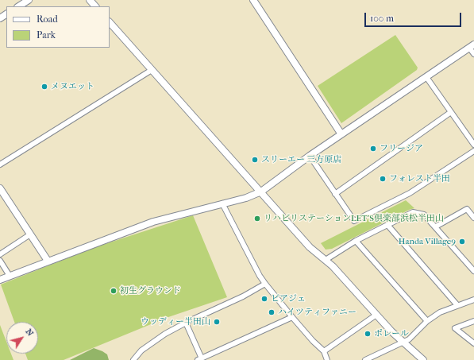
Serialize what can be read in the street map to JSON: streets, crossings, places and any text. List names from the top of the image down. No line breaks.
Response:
{"places":["メヌエット","フリージア","スリーエー 三方原店","フォレスト半田","リハビリステーションLET’S倶楽部浜松半田山","Handa Village9","初生グラウンド","ピアジェ","ハイツティファニー","ウッディー半田山","ポレール"],"legend":["Road","Park"],"scale_bar":"100 m","north":"top right"}
